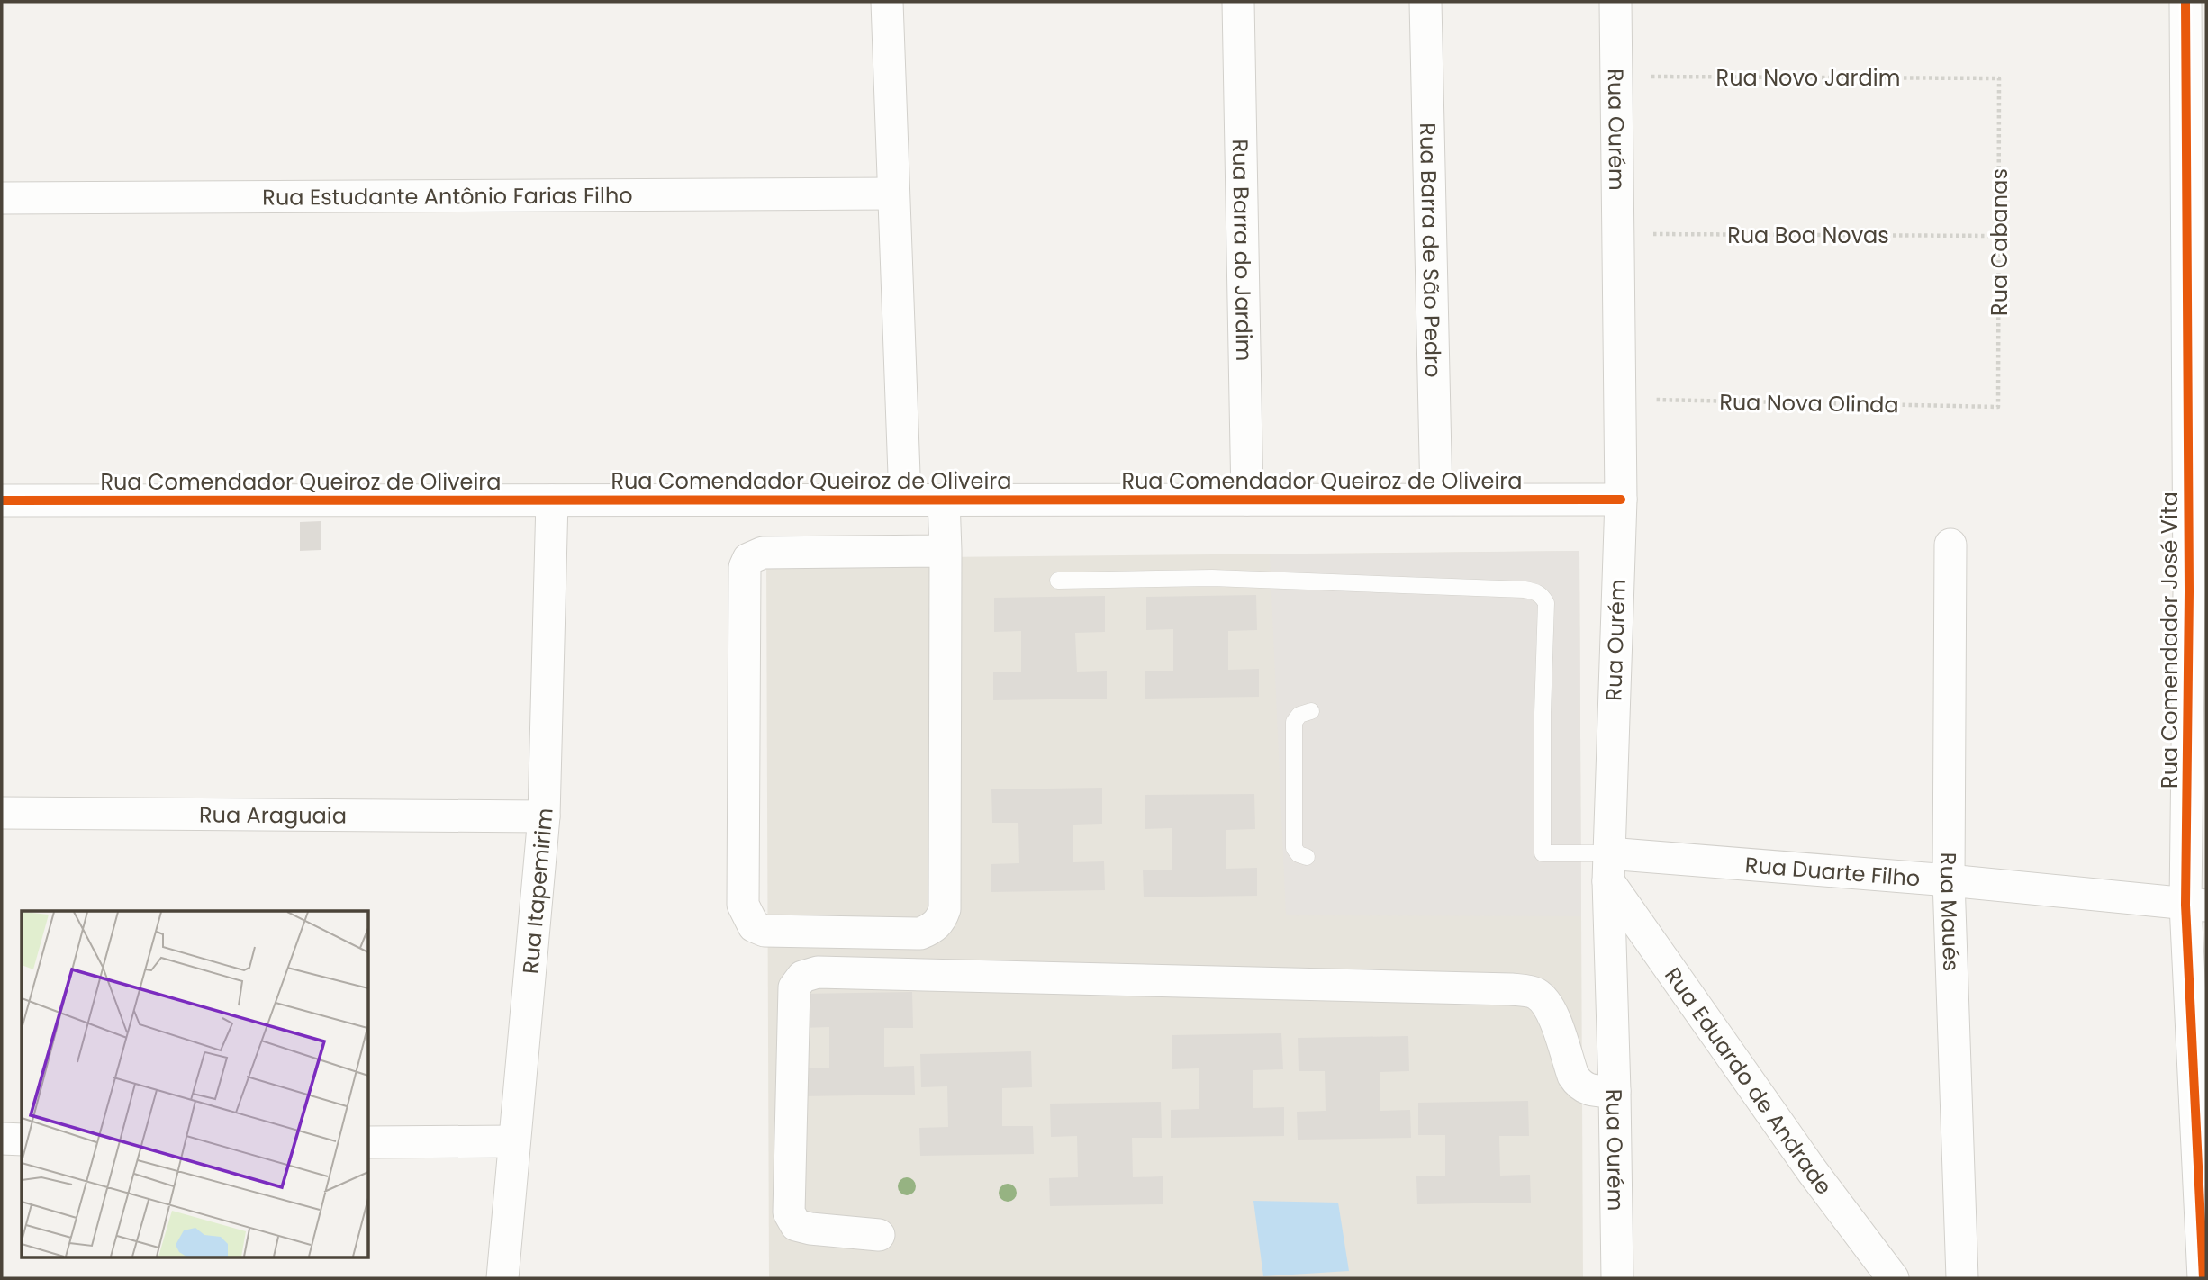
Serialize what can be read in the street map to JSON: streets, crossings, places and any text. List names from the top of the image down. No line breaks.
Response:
{"streets":{"street":["Rua Ourém","Rua Estudante Antônio Farias Filho","Rua Barra do Jardim","Rua Barra de São Pedro","Rua Comendador Queiroz de Oliveira","Rua Comendador José Vita","Rua Araguaia","Rua Duarte Filho","Rua Itapemirim","Rua Maués","Rua Eduardo de Andrade"],"path":["Rua Novo Jardim","Rua Boa Novas","Rua Cabanas","Rua Nova Olinda"]},"crossings":[["Rua Novo Jardim","Rua Ourém"],["Rua Novo Jardim","Rua Cabanas"],["Rua Ourém","Rua Boa Novas"],["Rua Ourém","Rua Nova Olinda"],["Rua Ourém","Rua Comendador Queiroz de Oliveira"],["Rua Ourém","Rua Duarte Filho"],["Rua Ourém","Rua Eduardo de Andrade"],["Rua Boa Novas","Rua Cabanas"],["Rua Cabanas","Rua Nova Olinda"],["Rua Barra do Jardim","Rua Comendador Queiroz de Oliveira"],["Rua Barra de São Pedro","Rua Comendador Queiroz de Oliveira"],["Rua Comendador Queiroz de Oliveira","Rua Itapemirim"],["Rua Comendador José Vita","Rua Duarte Filho"],["Rua Araguaia","Rua Itapemirim"],["Rua Duarte Filho","Rua Maués"],["Rua Duarte Filho","Rua Eduardo de Andrade"]]}
